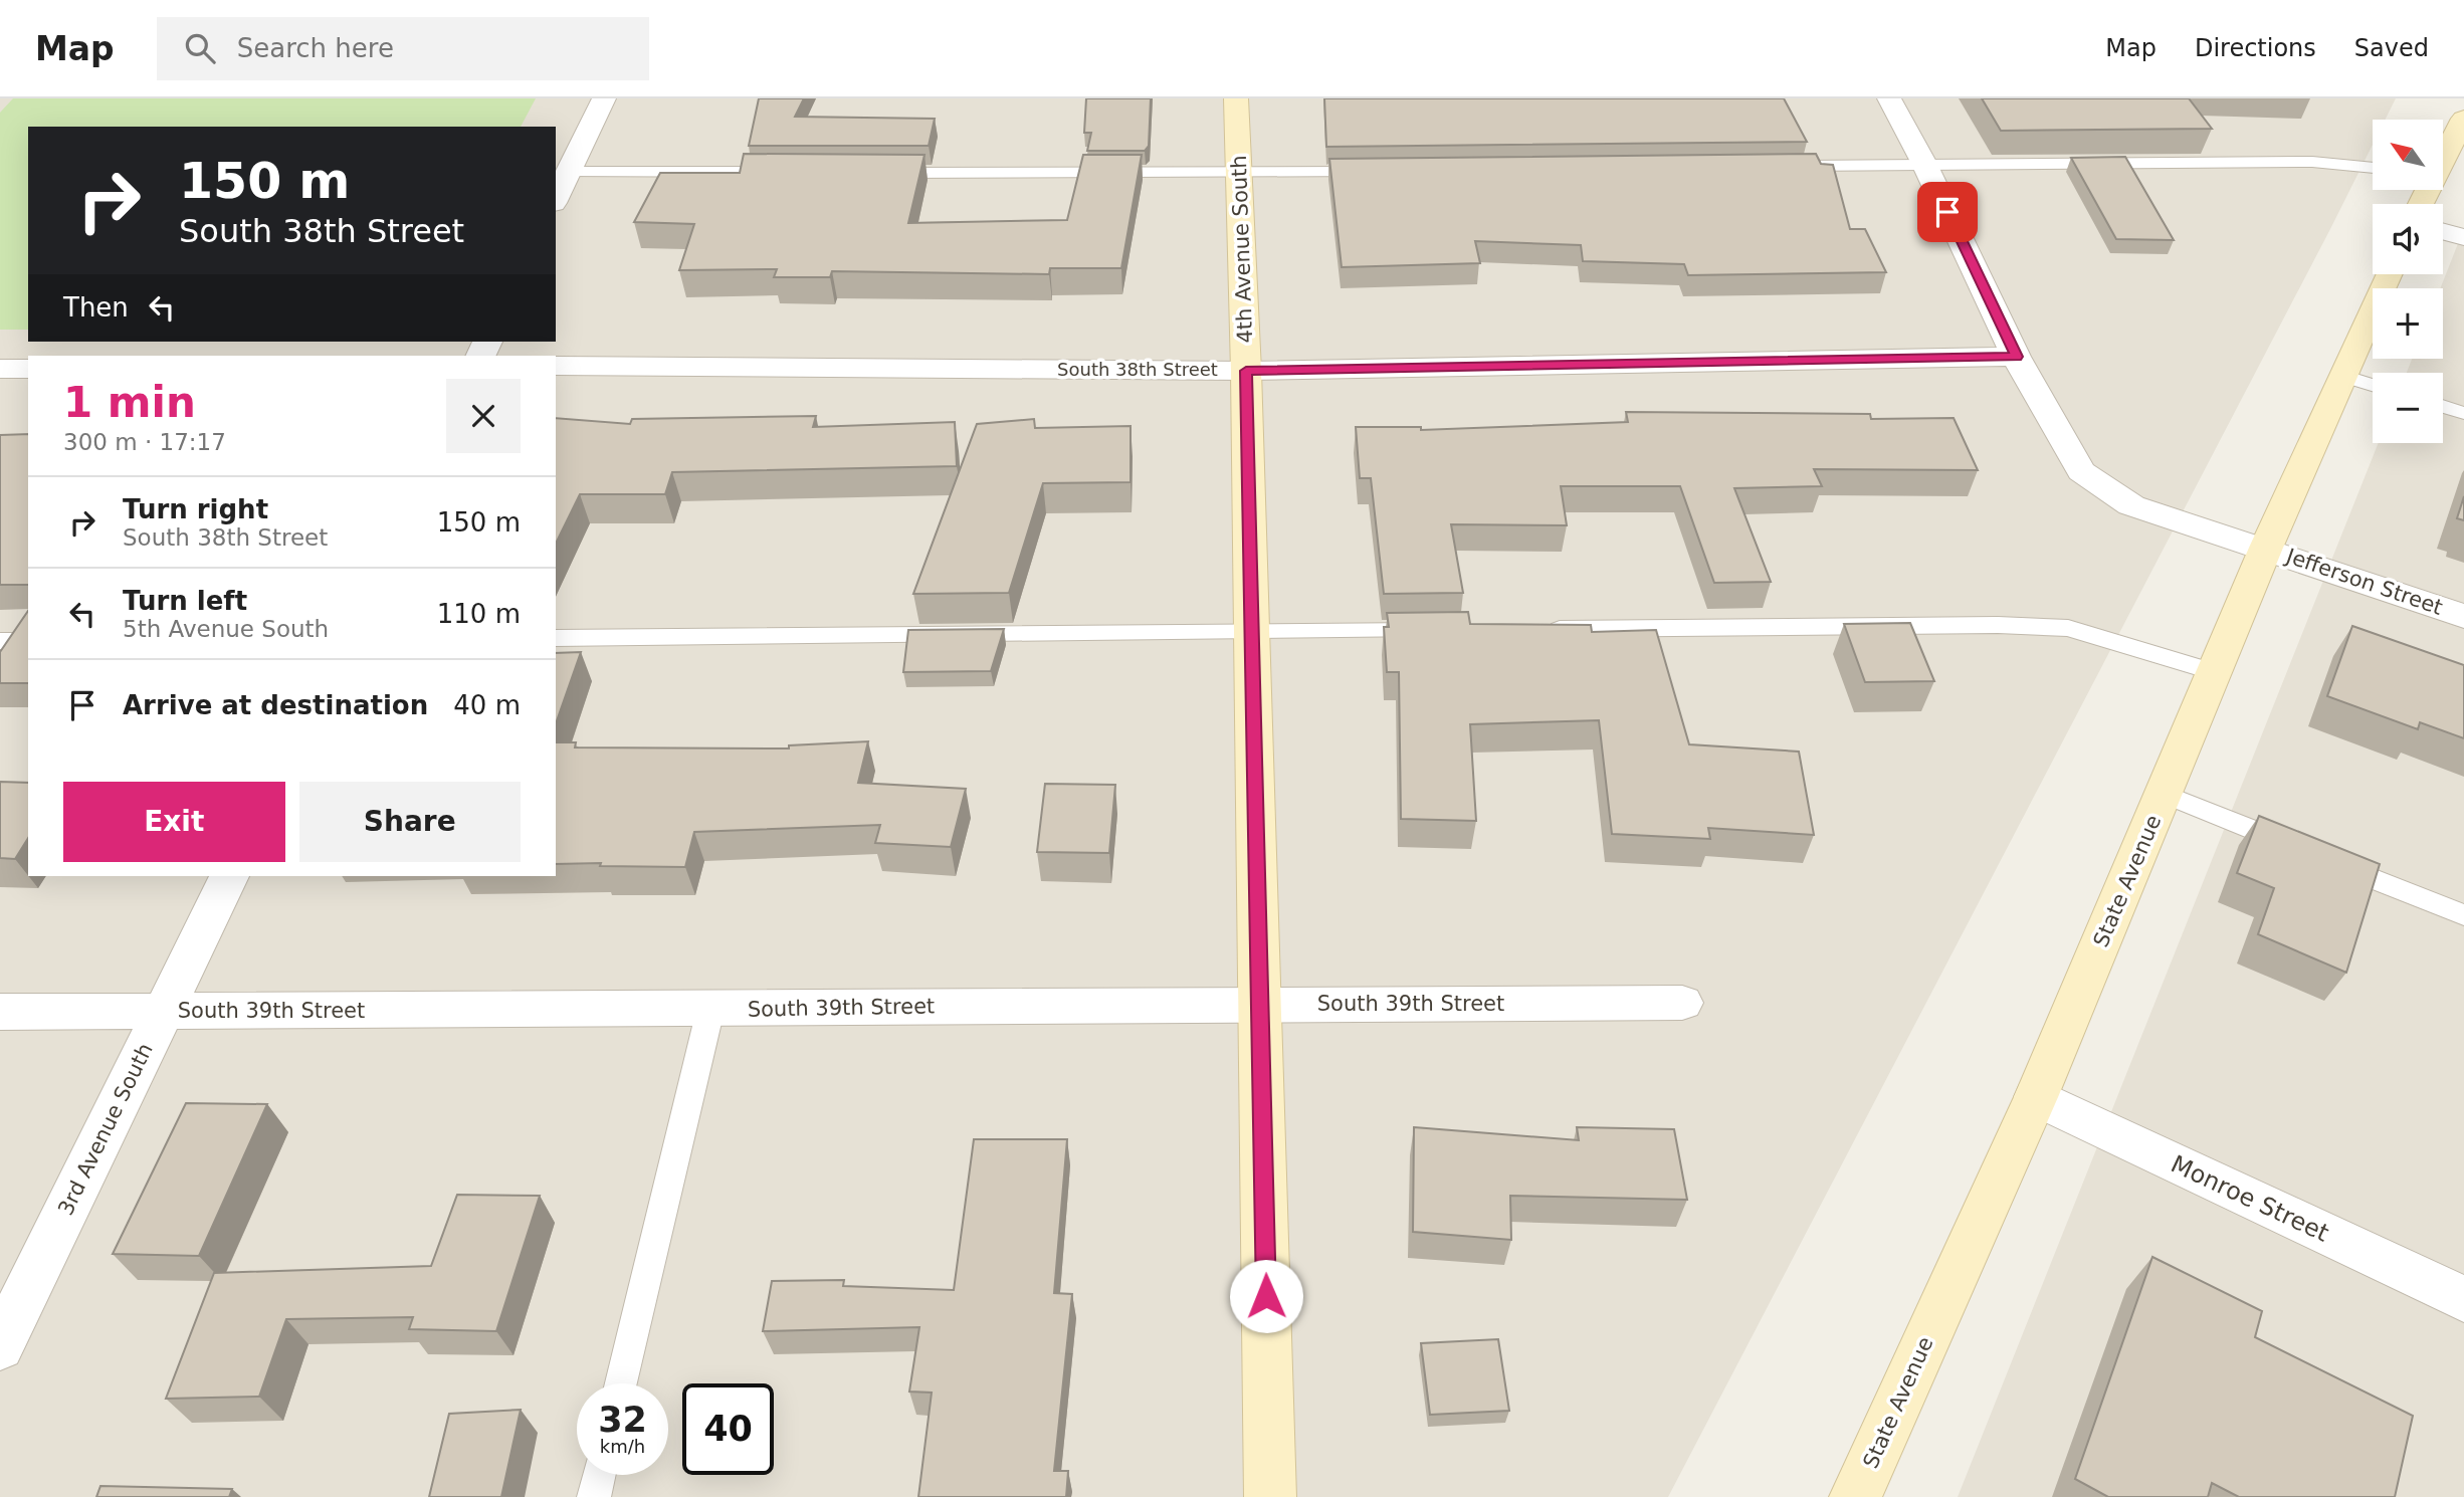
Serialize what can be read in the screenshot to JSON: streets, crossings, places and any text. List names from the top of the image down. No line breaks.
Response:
{"streets":{"main road":["4th Avenue South","State Avenue"],"street":["South 38th Street","Jefferson Street","South 39th Street","3rd Avenue South","Monroe Street"]},"crossings":[["4th Avenue South","South 38th Street"],["4th Avenue South","South 39th Street"],["South 38th Street","Jefferson Street"],["Jefferson Street","State Avenue"],["State Avenue","Monroe Street"],["South 39th Street","3rd Avenue South"]],"north":"top left","page":{"header":"Map","search":"Search here","nav":["Map","Directions","Saved"],"map_buttons":["+","−"],"turn":["150 m","South 38th Street"],"then":"Then","heading":["1 min","300 m · 17:17"],"list":[{"name":"Turn right","note":"South 38th Street","value":"150 m"},{"name":"Turn left","note":"5th Avenue South","value":"110 m"},{"name":"Arrive at destination","value":"40 m"}],"buttons":["Exit","Share"],"speed":"32 km/h","limit":"40"}}
